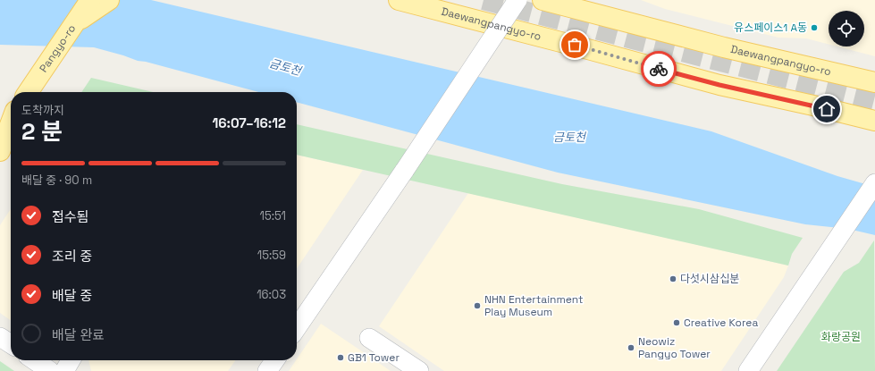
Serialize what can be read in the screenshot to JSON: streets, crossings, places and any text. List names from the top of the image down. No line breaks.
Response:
{"streets":{"main road":["Daewangpangyo-ro","Pangyo-ro"]},"water":["금토천"],"parks":["화랑공원"],"places":["유스페이스1 A동","다섯시삼십분","NHN Entertainment Play Museum","Creative Korea","Neowiz Pangyo Tower","GB1 Tower"],"page":{"heading":["2 분","도착까지","16:07–16:12"],"bar":"배달 중 · 90 m","list":[["접수됨","15:51"],["조리 중","15:59"],["배달 중","16:03"],"배달 완료"]}}
